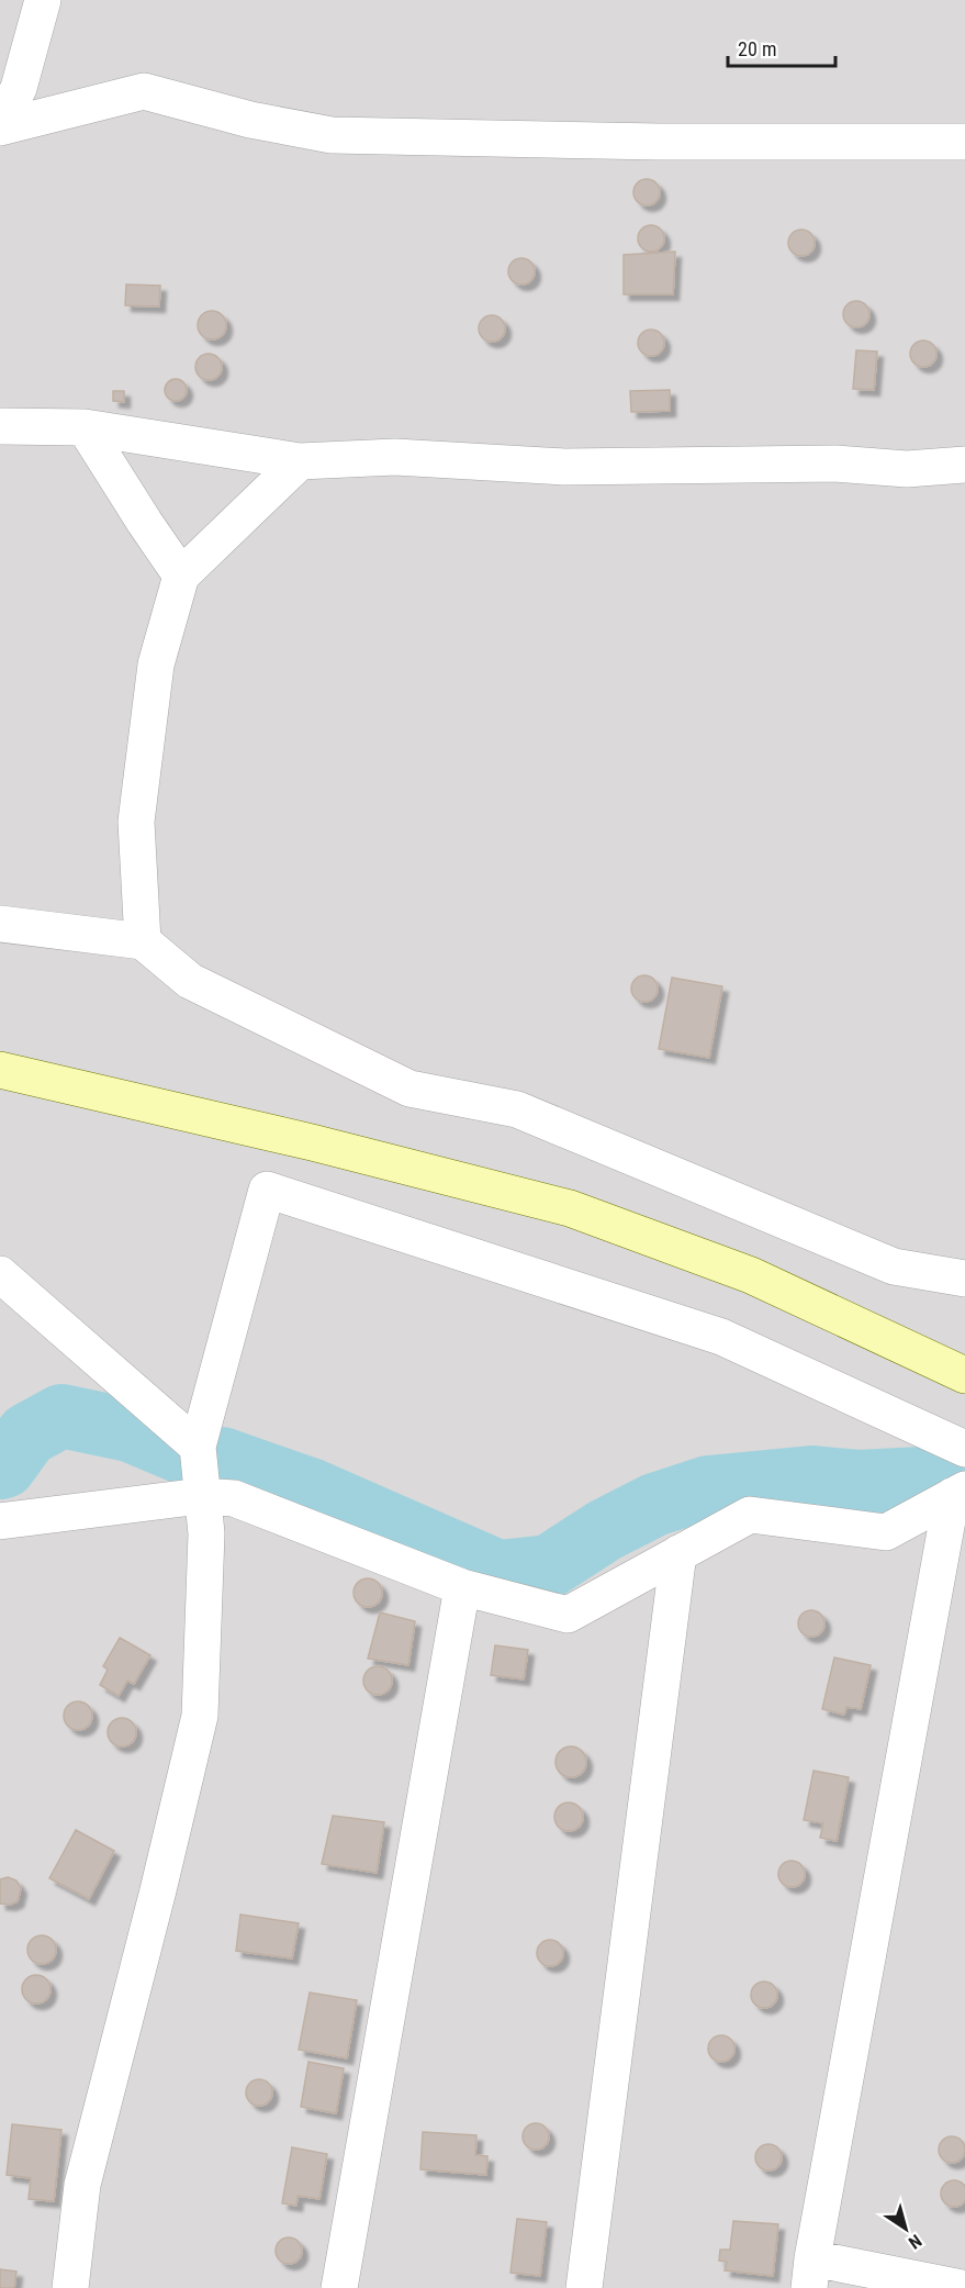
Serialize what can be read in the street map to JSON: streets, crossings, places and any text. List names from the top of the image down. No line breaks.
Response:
{"scale_bar":"20 m","north":"bottom right"}
